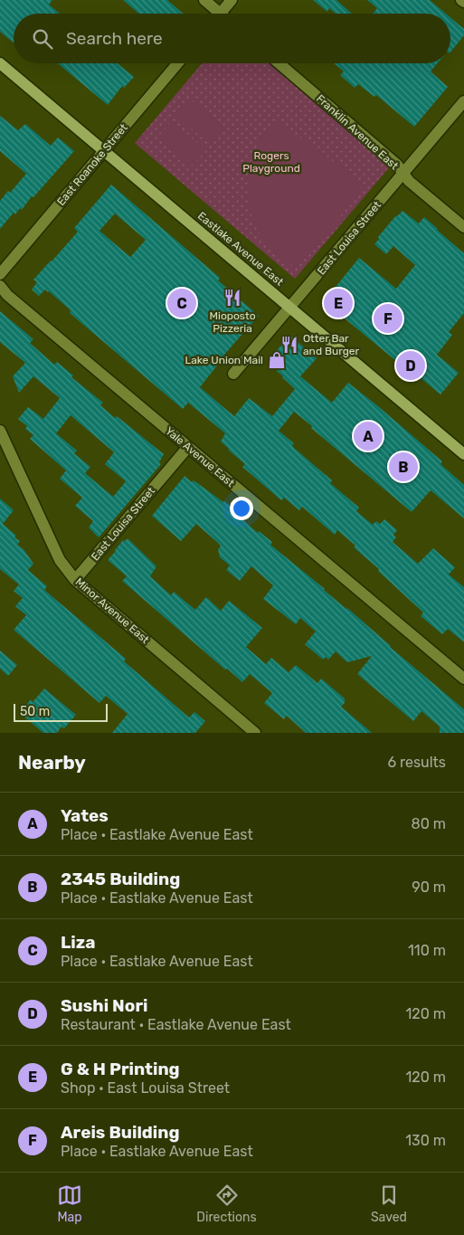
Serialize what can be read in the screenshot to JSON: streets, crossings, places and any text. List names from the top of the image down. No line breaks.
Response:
{"streets":{"main road":["Eastlake Avenue East"],"street":["Franklin Avenue East","East Roanoke Street","East Louisa Street","Yale Avenue East","Minor Avenue East"]},"crossings":[["Franklin Avenue East","East Louisa Street"],["East Roanoke Street","Eastlake Avenue East"],["East Louisa Street","Eastlake Avenue East"],["East Louisa Street","Yale Avenue East"],["East Louisa Street","Minor Avenue East"]],"parks":["Rogers Playground"],"places":{"restaurant":["Mioposto Pizzeria","Otter Bar and Burger"],"shop":["Lake Union Mail"]},"scale_bar":"50 m","page":{"search":"Search here","pins":["C","E","F","D","A","B"],"scale":"50 m","heading":["Nearby","6 results"],"list":[{"mark":"A","name":"Yates","note":"Place · Eastlake Avenue East","value":"80 m"},{"mark":"B","name":"2345 Building","note":"Place · Eastlake Avenue East","value":"90 m"},{"mark":"C","name":"Liza","note":"Place · Eastlake Avenue East","value":"110 m"},{"mark":"D","name":"Sushi Nori","note":"Restaurant · Eastlake Avenue East","value":"120 m"},{"mark":"E","name":"G & H Printing","note":"Shop · East Louisa Street","value":"120 m"},{"mark":"F","name":"Areis Building","note":"Place · Eastlake Avenue East","value":"130 m"}],"nav":["Map","Directions","Saved"]}}
